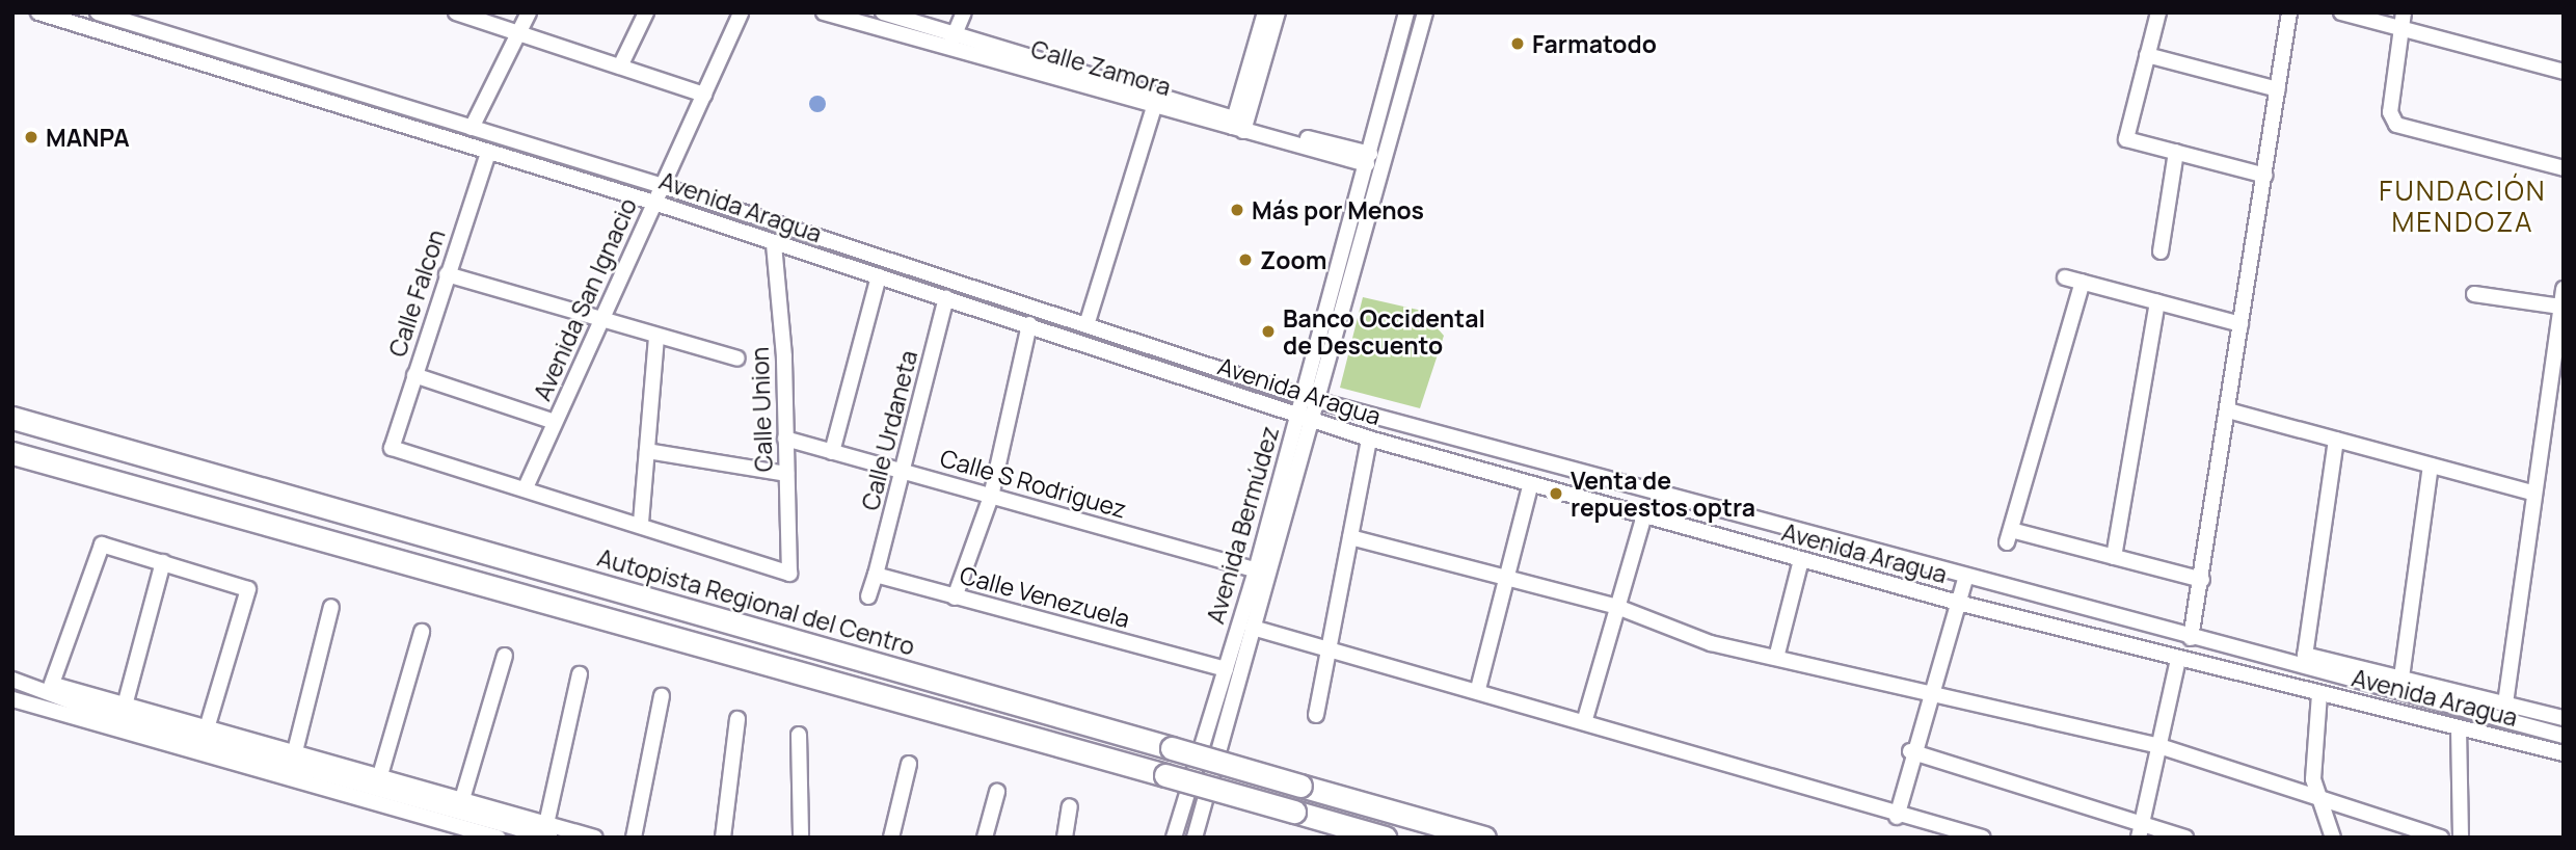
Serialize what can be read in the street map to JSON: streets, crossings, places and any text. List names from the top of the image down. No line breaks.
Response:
{"streets":{"highway":["Autopista Regional del Centro"],"street":["Calle Zamora","Avenida Aragua","Calle Falcon","Avenida San Ignacio","Calle Union","Calle Urdaneta","Calle S Rodriguez","Avenida Bermúdez","Calle Venezuela"]},"crossings":[["Calle Zamora","Avenida Bermúdez"],["Avenida Aragua","Calle Falcon"],["Avenida Aragua","Avenida San Ignacio"],["Avenida Aragua","Calle Union"],["Avenida Aragua","Calle Urdaneta"],["Avenida Aragua","Avenida Bermúdez"],["Calle Falcon","Avenida San Ignacio"],["Calle Union","Calle S Rodriguez"],["Calle Urdaneta","Calle S Rodriguez"],["Calle Urdaneta","Calle Venezuela"],["Calle S Rodriguez","Avenida Bermúdez"],["Avenida Bermúdez","Calle Venezuela"]],"districts":["FUNDACIÓN MENDOZA"],"places":["Farmatodo","MANPA","Más por Menos","Zoom","Banco Occidental de Descuento","Venta de repuestos optra"]}
